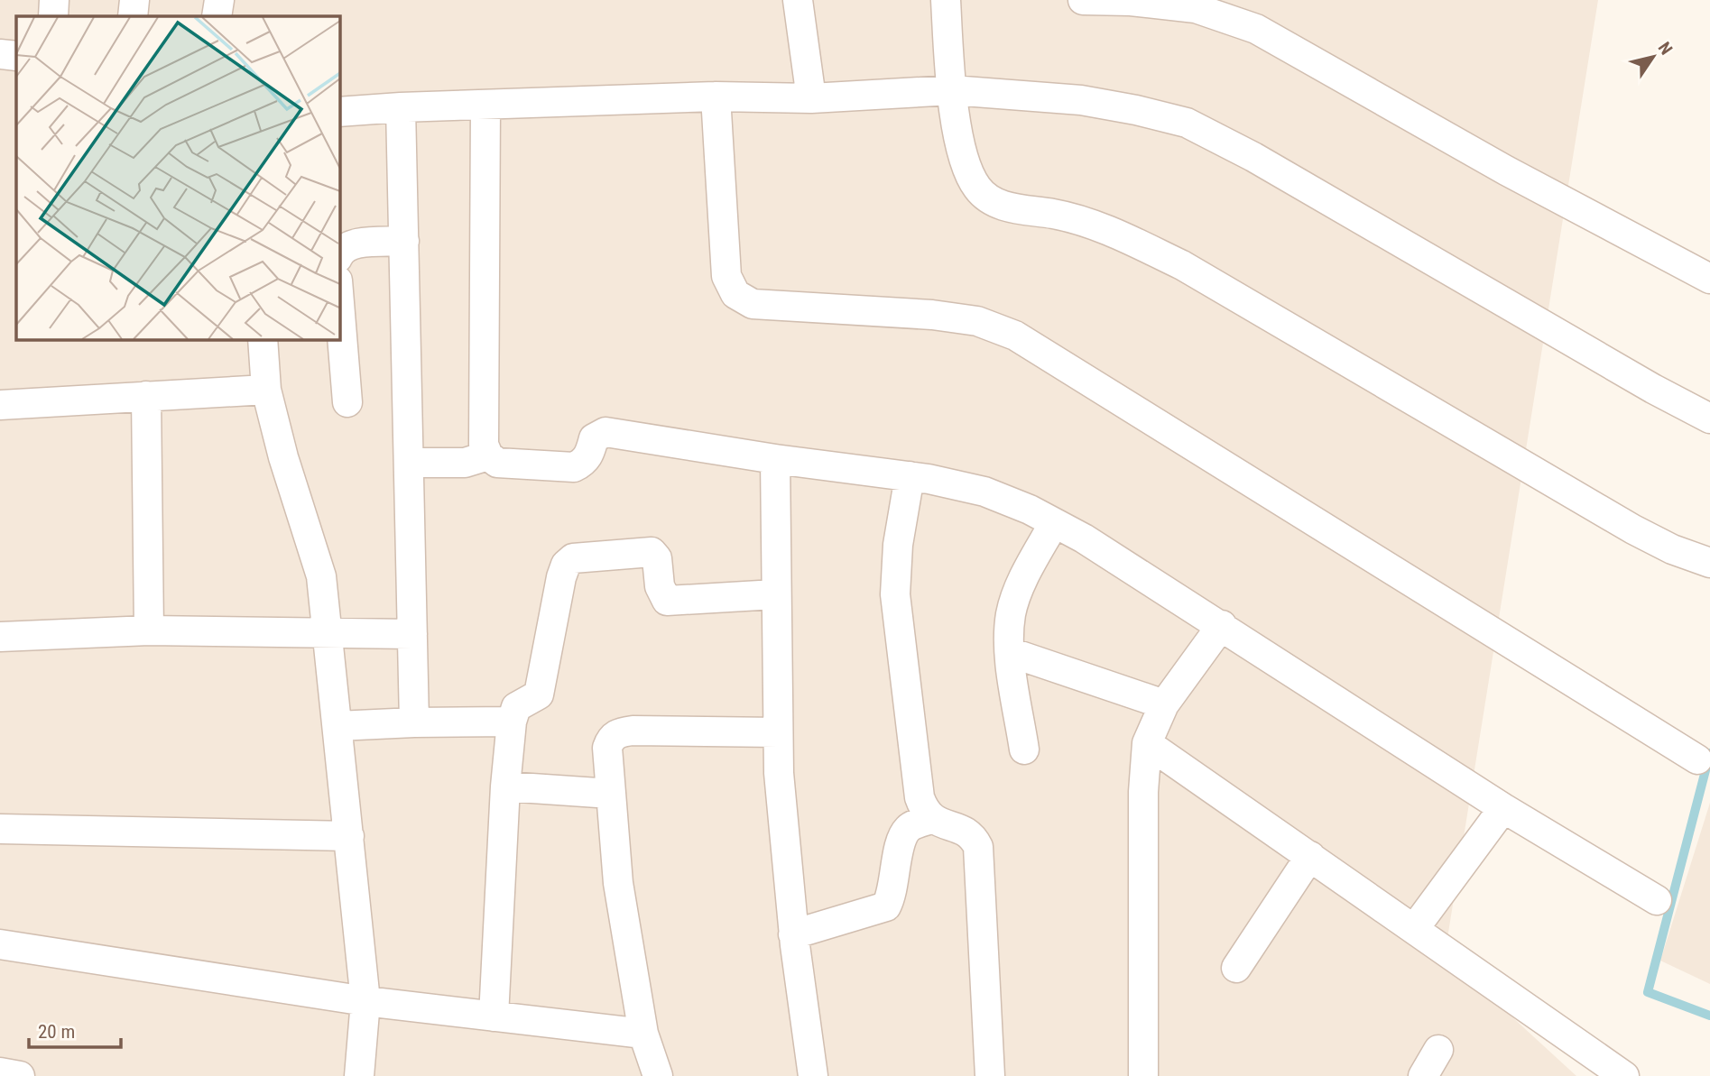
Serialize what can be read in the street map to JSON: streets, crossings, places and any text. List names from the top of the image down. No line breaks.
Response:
{"scale_bar":"20 m","north":"top right"}
